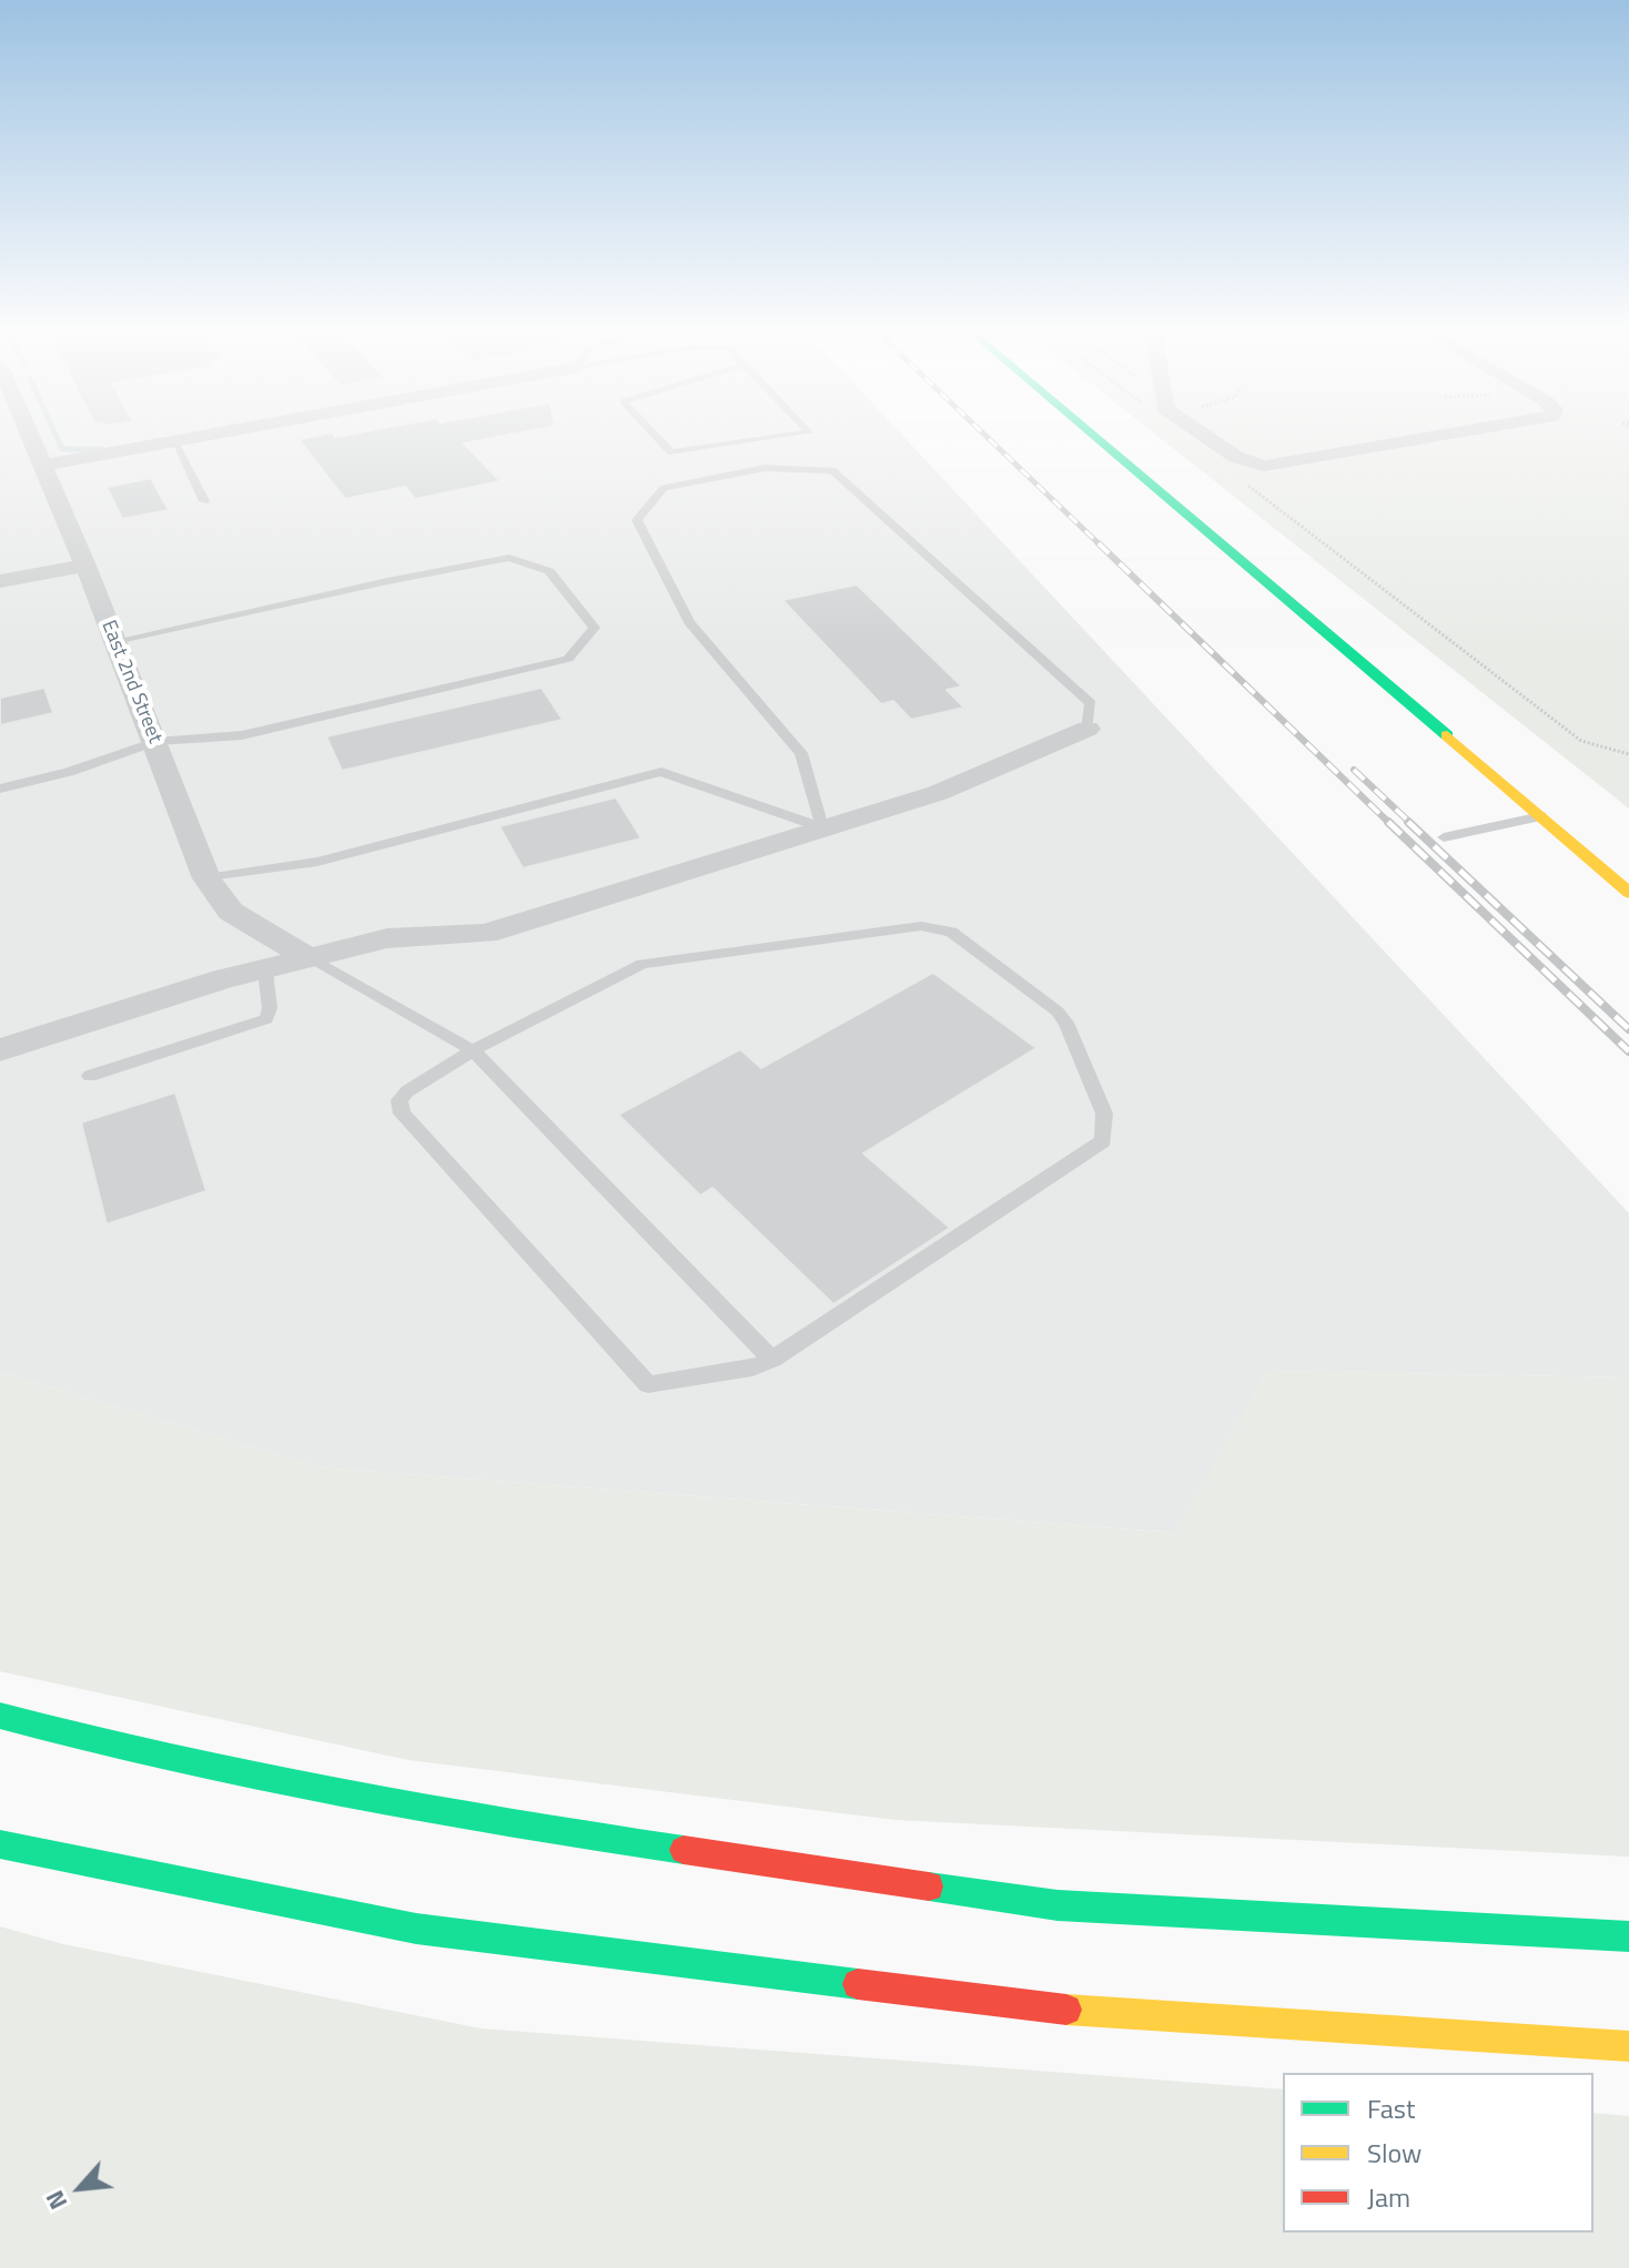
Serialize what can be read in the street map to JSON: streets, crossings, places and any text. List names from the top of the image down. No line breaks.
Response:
{"streets":{"street":["East 2nd Street"]},"legend":["Fast","Slow","Jam"],"north":"bottom left"}
